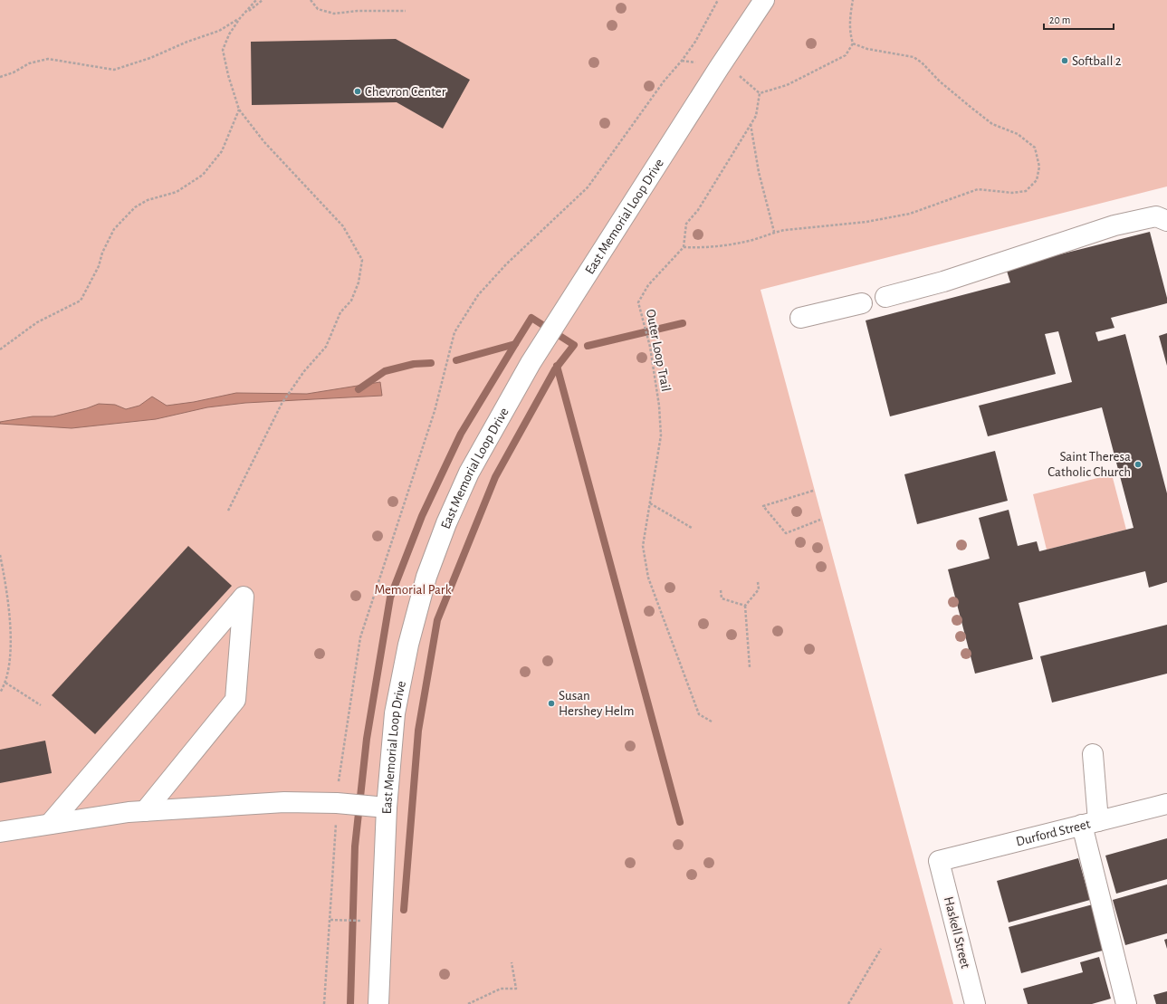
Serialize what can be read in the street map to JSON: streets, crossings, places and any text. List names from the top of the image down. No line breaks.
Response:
{"streets":{"street":["East Memorial Loop Drive","Durford Street","Haskell Street"],"path":["Outer Loop Trail"]},"crossings":[["Durford Street","Haskell Street"]],"parks":["Memorial Park"],"places":["Softball 2","Chevron Center","Saint Theresa Catholic Church","Susan Hershey Helm"],"scale_bar":"20 m"}
